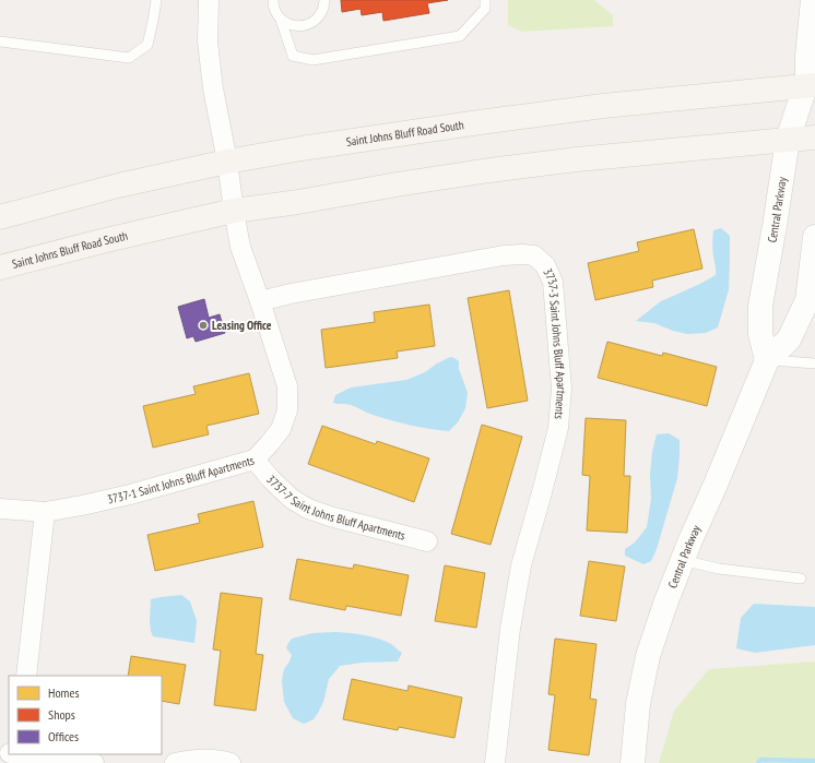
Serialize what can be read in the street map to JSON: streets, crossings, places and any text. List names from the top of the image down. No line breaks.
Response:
{"streets":{"main road":["Saint Johns Bluff Road South"],"street":["Central Parkway","3737-3 Saint Johns Bluff Apartments","3737-1 Saint Johns Bluff Apartments","3737-7 Saint Johns Bluff Apartments"]},"crossings":[["Saint Johns Bluff Road South","Central Parkway"],["Saint Johns Bluff Road South","3737-1 Saint Johns Bluff Apartments"],["3737-3 Saint Johns Bluff Apartments","3737-1 Saint Johns Bluff Apartments"],["3737-1 Saint Johns Bluff Apartments","3737-7 Saint Johns Bluff Apartments"]],"places":["Leasing Office"],"legend":["Homes","Shops","Offices"]}
